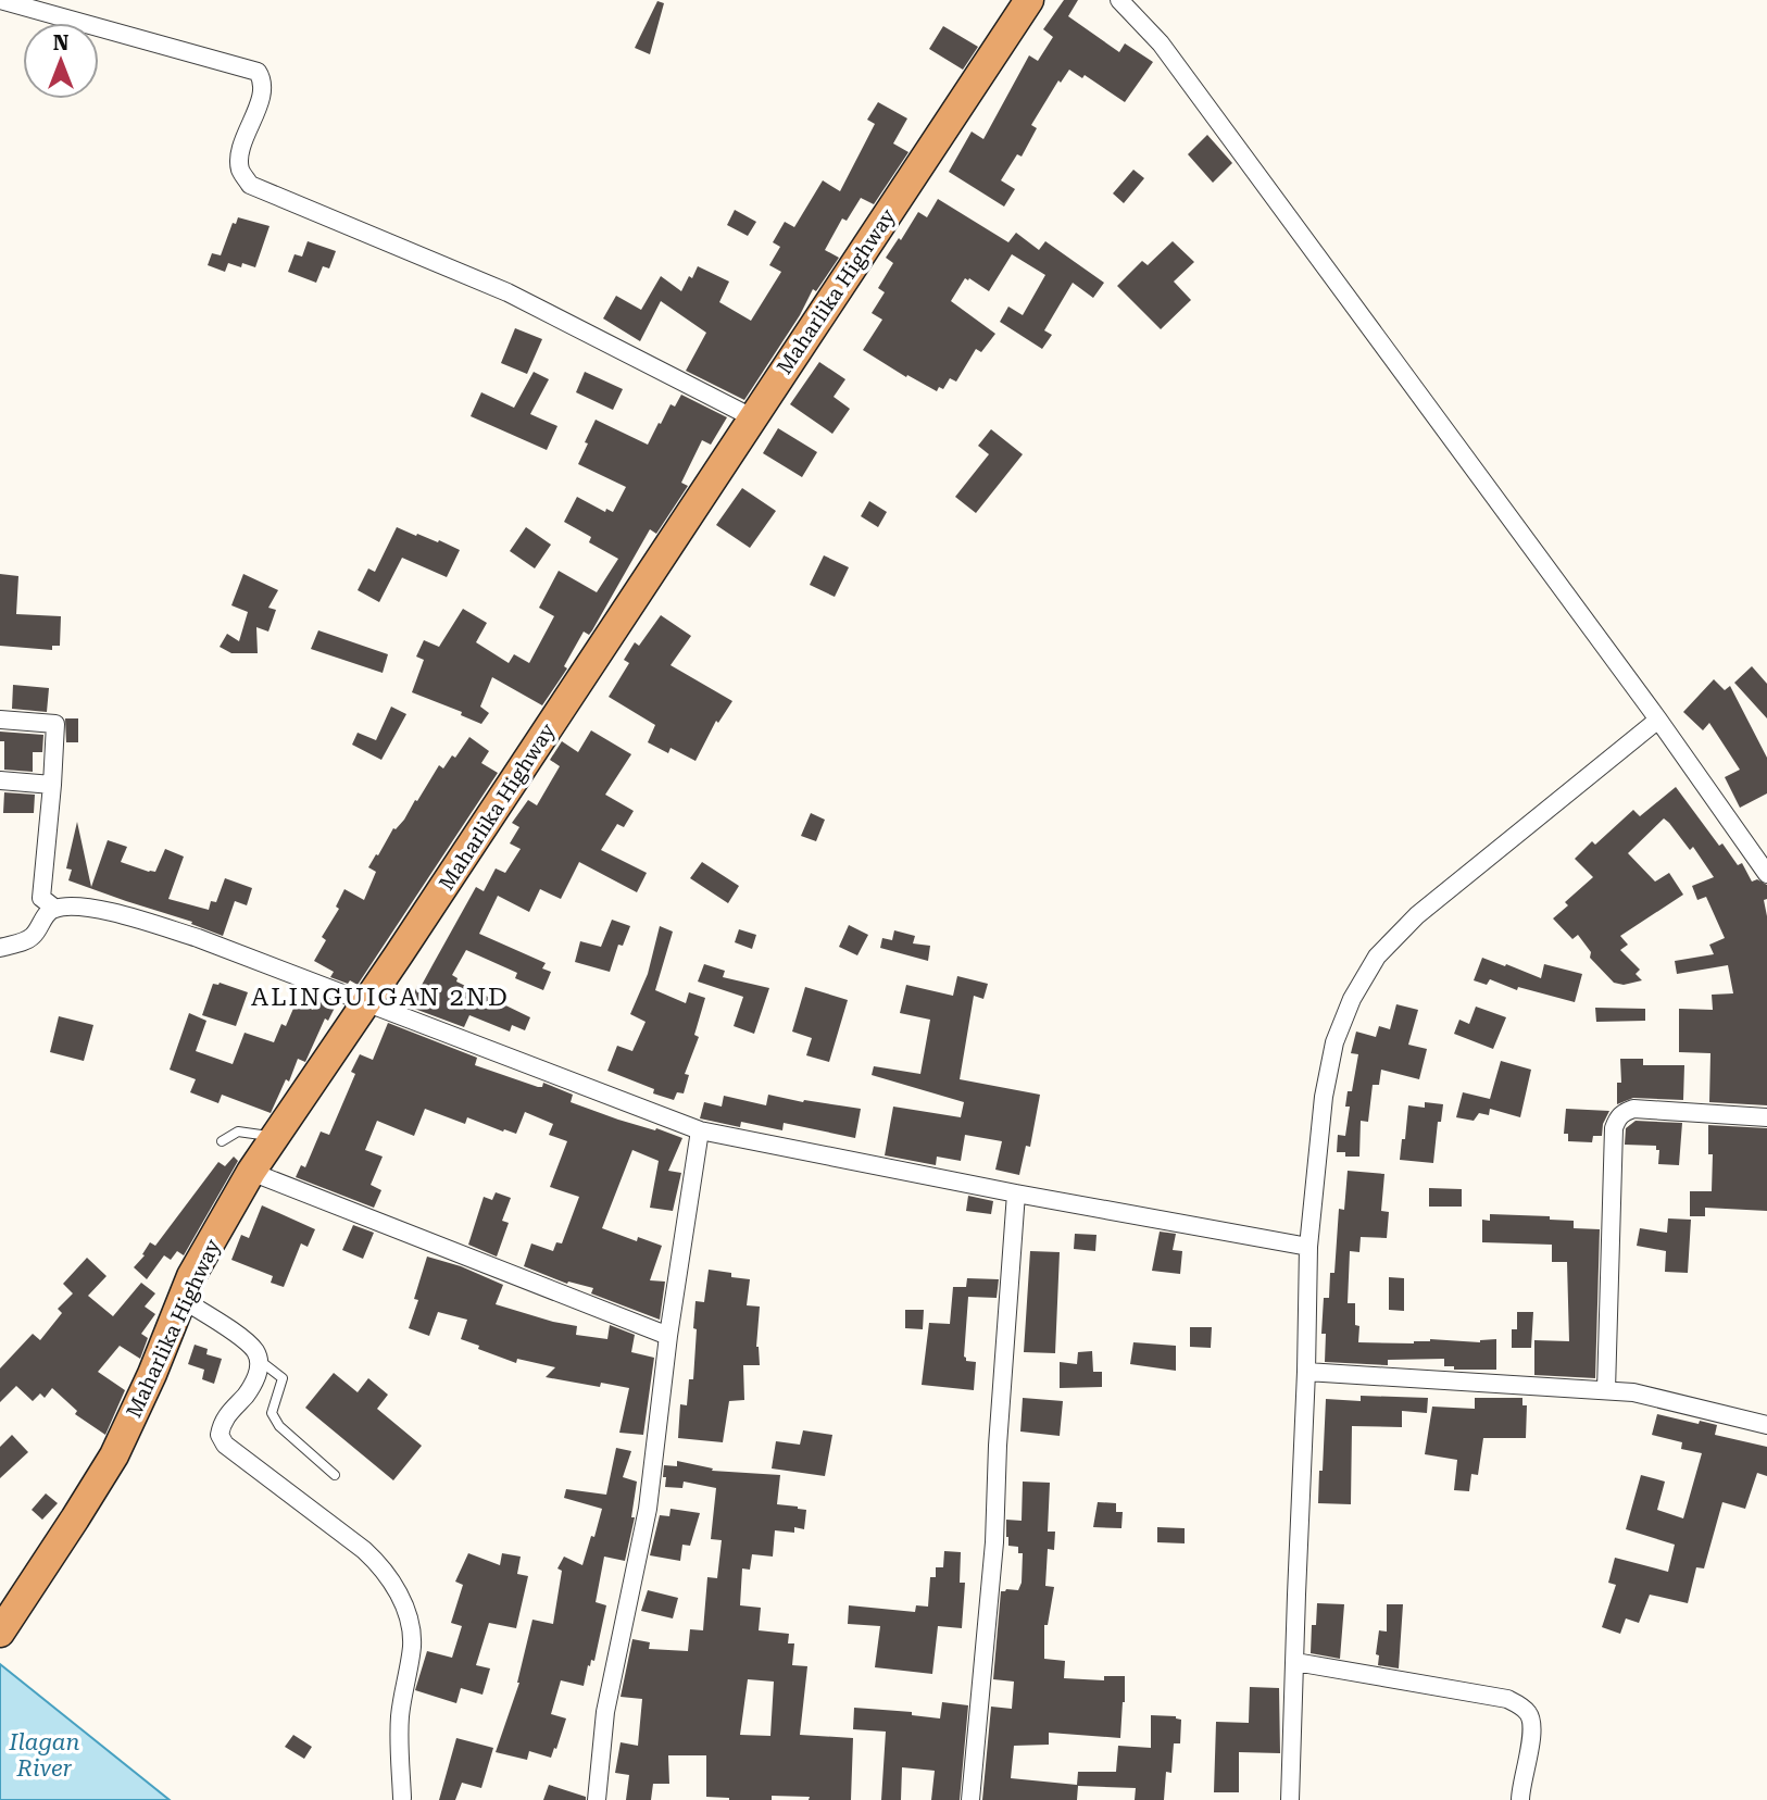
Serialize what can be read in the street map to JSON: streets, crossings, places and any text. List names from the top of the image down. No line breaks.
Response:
{"streets":{"highway":["Maharlika Highway"]},"districts":["ALINGUIGAN 2ND"],"water":["Ilagan River"],"north":"top"}
